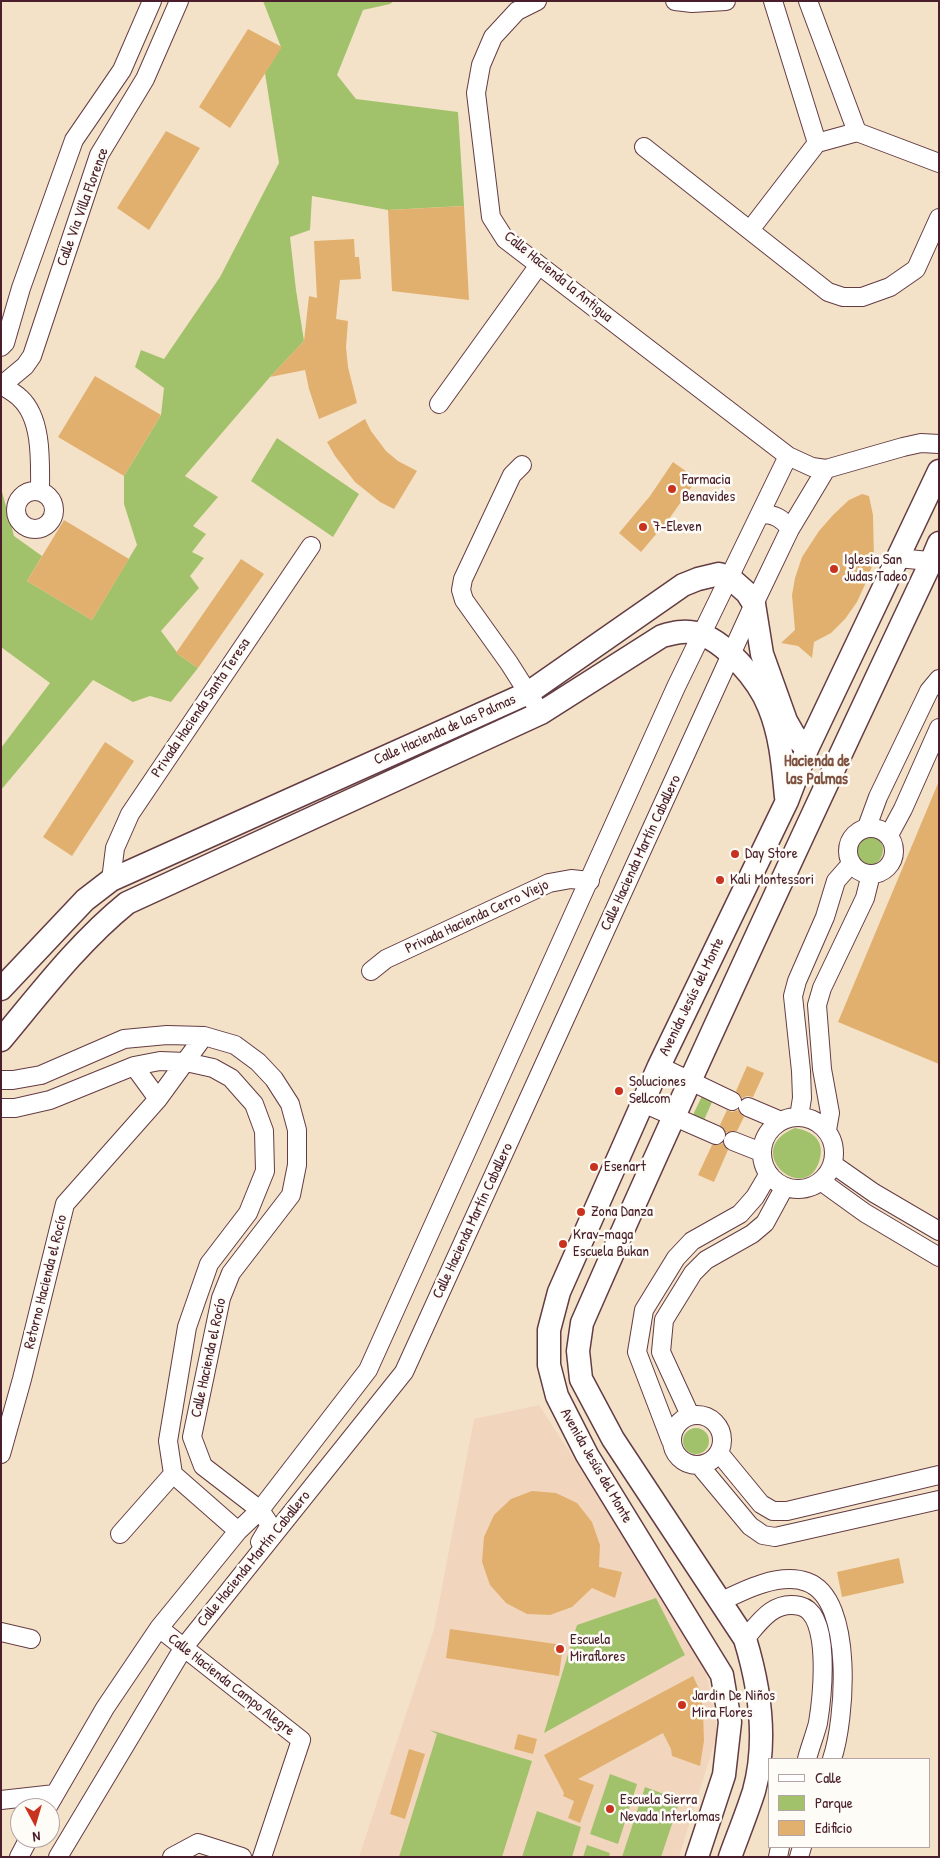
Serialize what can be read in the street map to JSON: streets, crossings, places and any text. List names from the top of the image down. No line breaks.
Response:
{"streets":{"main road":["Calle Hacienda de las Palmas","Avenida Jesús del Monte"],"street":["Calle Via Villa Florence","Calle Hacienda la Antigua","Privada Hacienda Santa Teresa","Calle Hacienda Martín Caballero","Privada Hacienda Cerro Viejo","Retorno Hacienda el Rocío","Calle Hacienda el Rocío","Calle Hacienda Campo Alegre"]},"crossings":[["Calle Hacienda la Antigua","Calle Hacienda Martín Caballero"],["Privada Hacienda Santa Teresa","Calle Hacienda de las Palmas"],["Calle Hacienda de las Palmas","Calle Hacienda Martín Caballero"],["Calle Hacienda de las Palmas","Avenida Jesús del Monte"],["Calle Hacienda Martín Caballero","Privada Hacienda Cerro Viejo"],["Calle Hacienda Martín Caballero","Calle Hacienda el Rocío"],["Calle Hacienda Martín Caballero","Calle Hacienda Campo Alegre"],["Retorno Hacienda el Rocío","Calle Hacienda el Rocío"]],"districts":["Hacienda de las Palmas"],"places":["Farmacia Benavides","7-Eleven","Iglesia San Judas Tadeo","Day Store","Kali Montessori","Soluciones Sellcom","Esenart","Zona Danza","Krav-maga Escuela Bukan","Escuela Miraflores","Jardin De Niños Mira Flores","Escuela Sierra Nevada Interlomas"],"legend":["Calle","Parque","Edificio"],"north":"bottom"}
